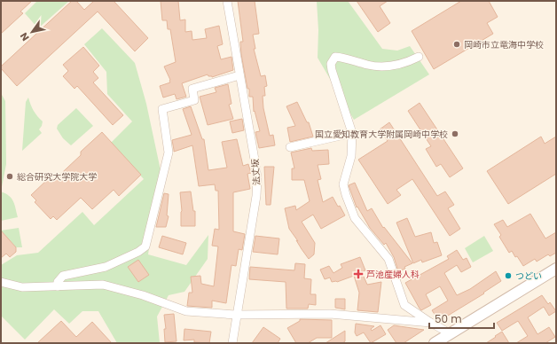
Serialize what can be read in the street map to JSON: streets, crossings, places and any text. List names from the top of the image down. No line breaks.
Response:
{"streets":{"street":["法丈坂"]},"places":{"other":["岡崎市立竜海中学校","国立愛知教育大学附属岡崎中学校","総合研究大学院大学","つどい"],"health":["芦池産婦人科"]},"scale_bar":"50 m","north":"bottom left"}
